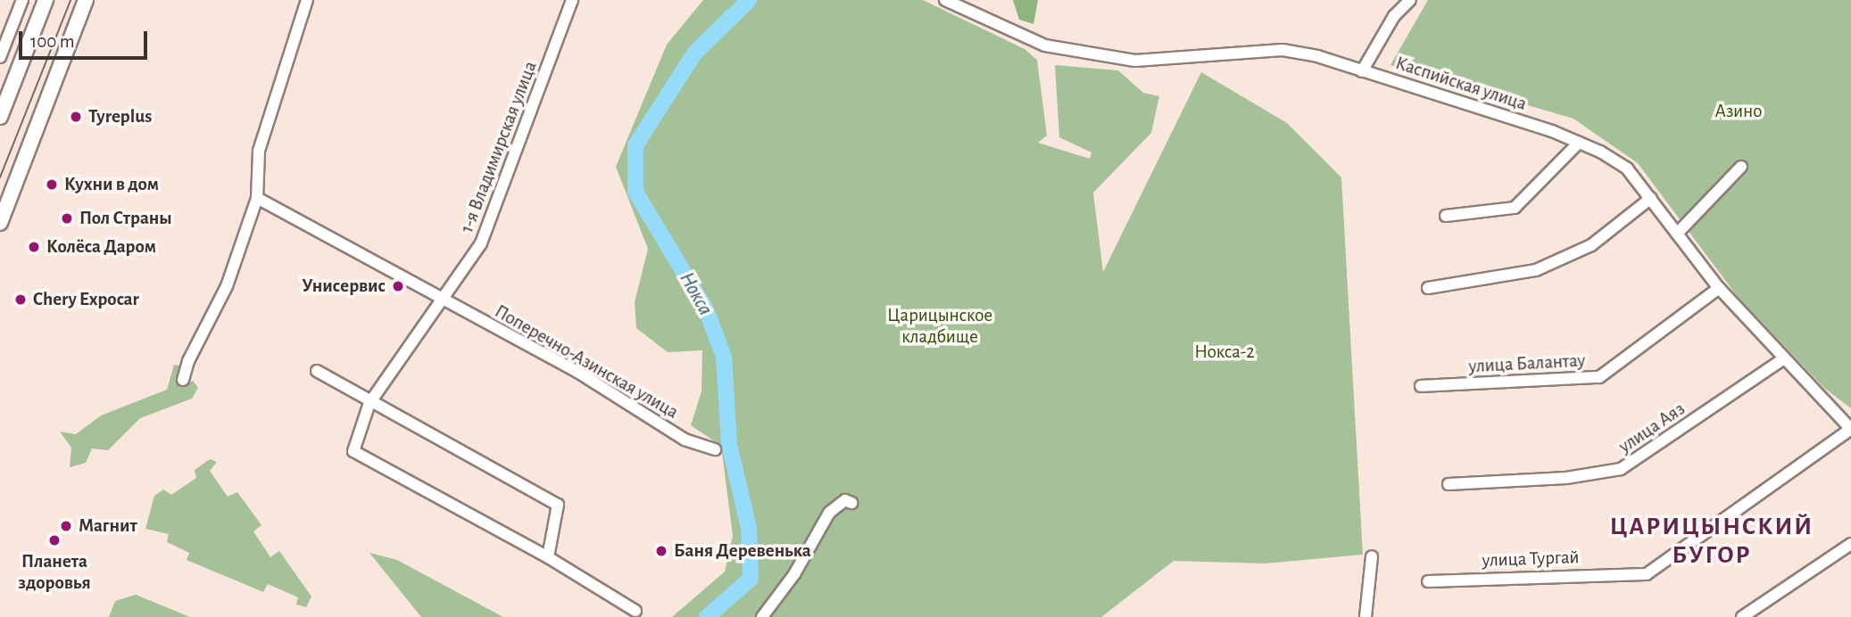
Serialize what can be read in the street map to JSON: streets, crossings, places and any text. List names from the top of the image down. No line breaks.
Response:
{"streets":{"street":["Каспийская улица","1-я Владимирская улица","Поперечно-Азинская улица","улица Балантау","улица Аяз","улица Тургай"]},"crossings":[["Каспийская улица","улица Балантау"],["Каспийская улица","улица Аяз"],["Каспийская улица","улица Тургай"],["1-я Владимирская улица","Поперечно-Азинская улица"]],"districts":["ЦАРИЦЫНСКИЙ БУГОР"],"water":["Нокса"],"parks":["Азино","Царицынское кладбище","Нокса-2"],"places":["Tyreplus","Кухни в дом","Пол Страны","Колёса Даром","Унисервис","Chery Expocar","Магнит","Планета здоровья","Баня Деревенька"],"scale_bar":"100 m"}
